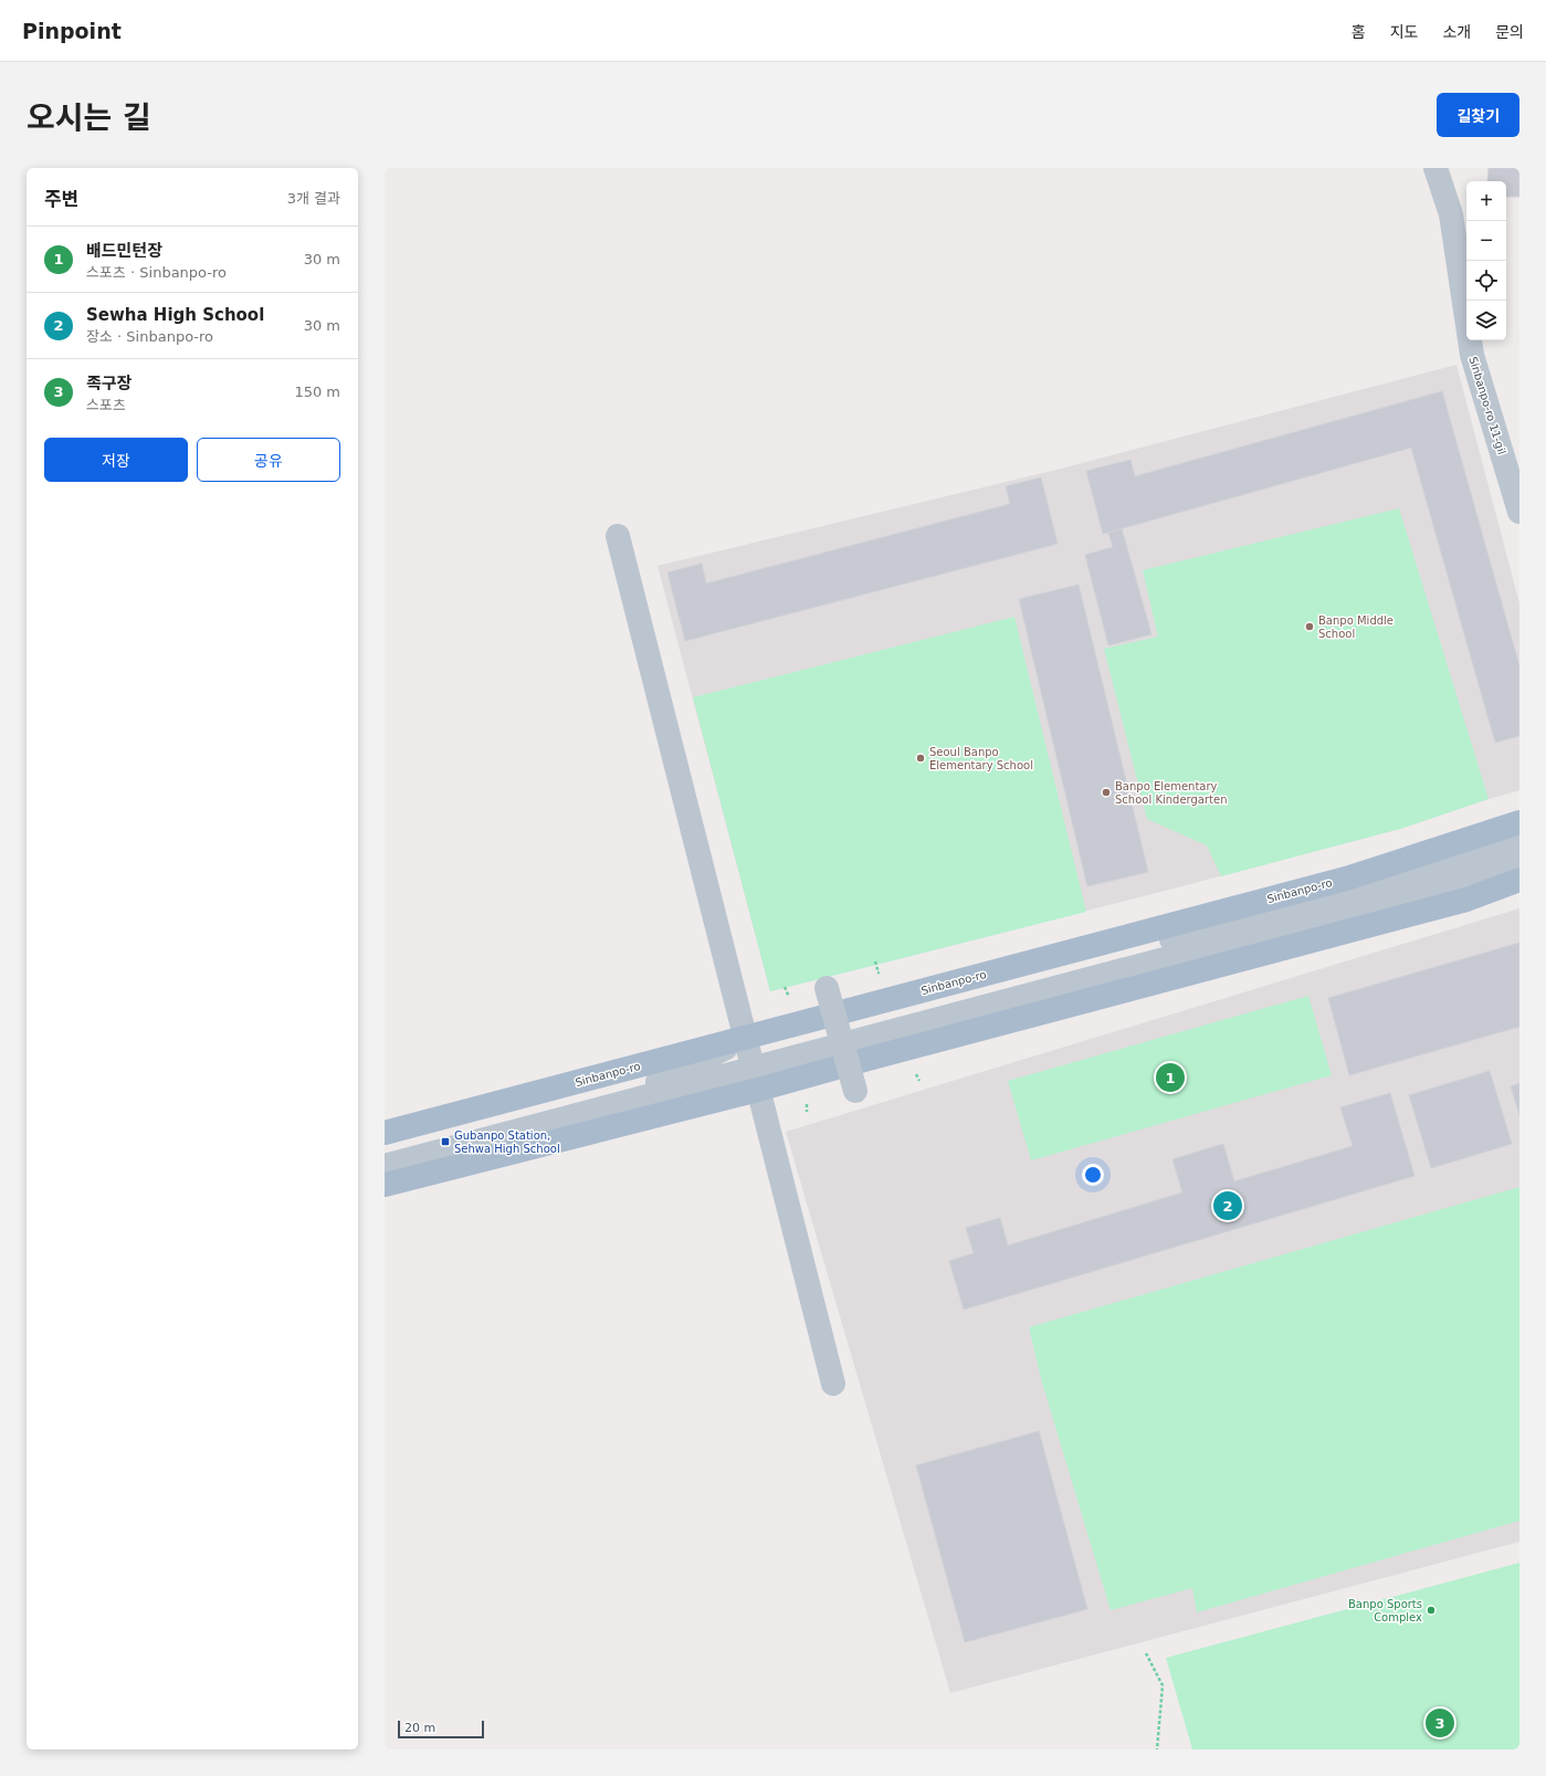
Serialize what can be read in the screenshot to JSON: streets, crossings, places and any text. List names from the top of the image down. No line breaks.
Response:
{"streets":{"main road":["Sinbanpo-ro"],"street":["Sinbanpo-ro 11-gil"]},"places":{"other":["Banpo Middle School","Seoul Banpo Elementary School","Banpo Elementary School Kindergarten","Banpo Sports Complex"],"transit":["Gubanpo Station, Sehwa High School"]},"scale_bar":"20 m","page":{"header":"Pinpoint","nav":["홈","지도","소개","문의"],"title":"오시는 길","buttons":["길찾기",["저장","공유"]],"heading":["주변","3개 결과"],"map_buttons":["+","−"],"list":[{"mark":"1","name":"배드민턴장","note":"스포츠 · Sinbanpo-ro","value":"30 m"},{"mark":"2","name":"Sewha High School","note":"장소 · Sinbanpo-ro","value":"30 m"},{"mark":"3","name":"족구장","note":"스포츠","value":"150 m"}],"pins":["1","2","3"],"scale":"20 m"}}
